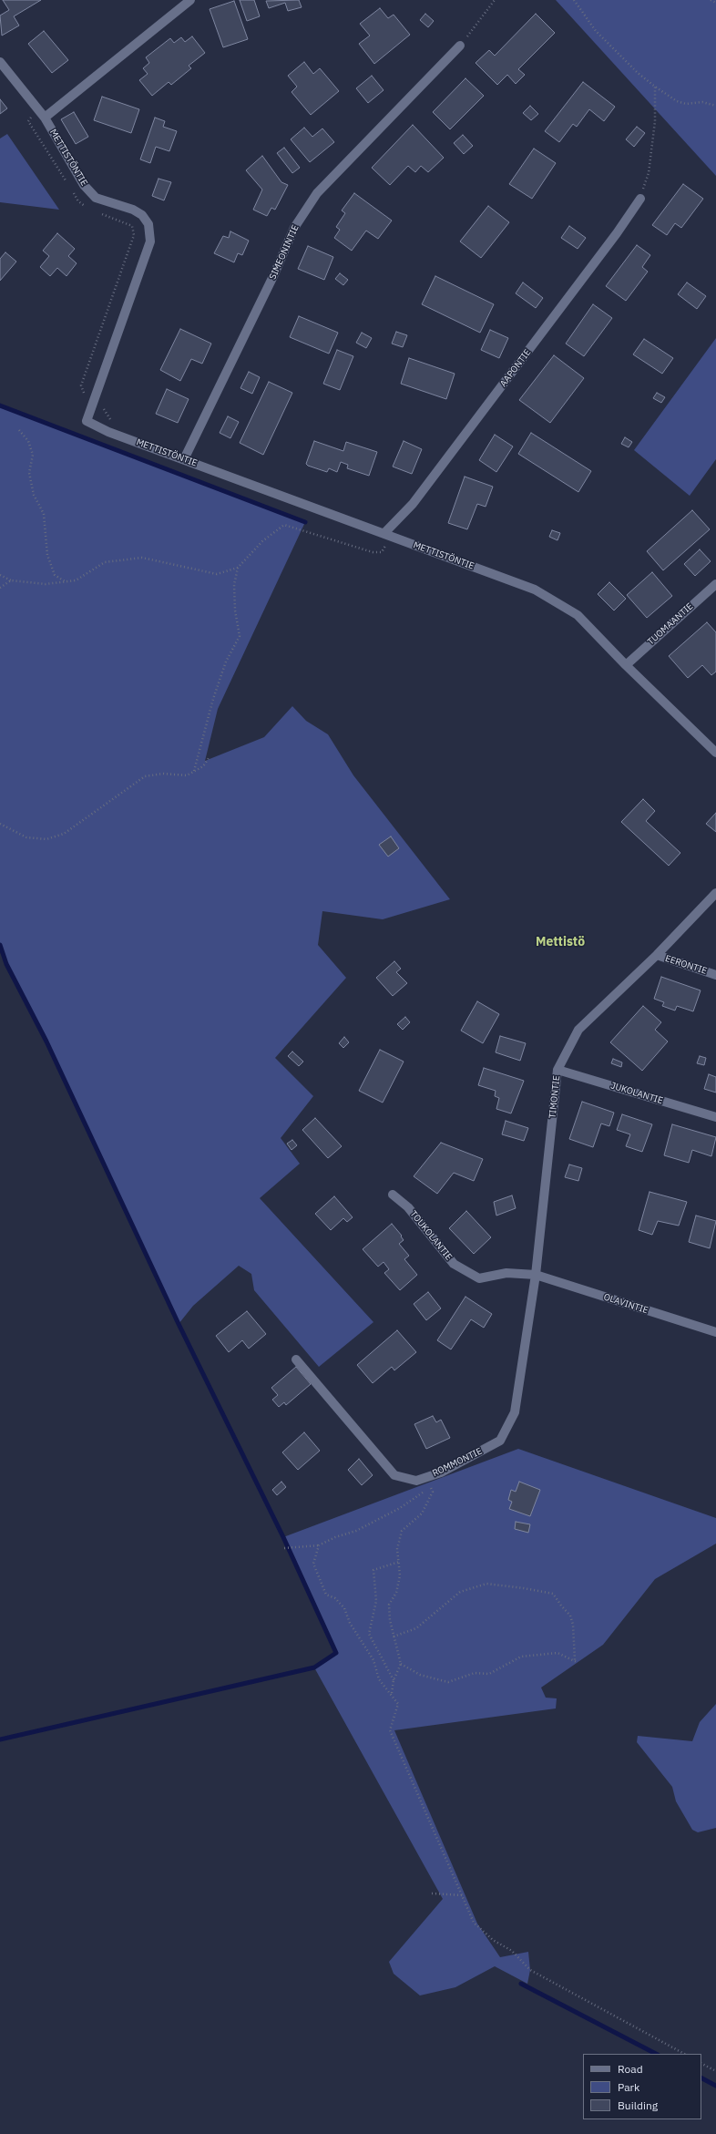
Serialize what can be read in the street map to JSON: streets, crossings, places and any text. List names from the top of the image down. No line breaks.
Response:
{"streets":{"street":["METTISTÖNTIE","SIMEONINTIE","AAPONTIE","TUOMAANTIE","EERONTIE","JUKOLANTIE","TIMONTIE","TOUKOLANTIE","OLAVINTIE","ROMMONTIE"]},"crossings":[["METTISTÖNTIE","SIMEONINTIE"],["METTISTÖNTIE","AAPONTIE"],["METTISTÖNTIE","TUOMAANTIE"],["EERONTIE","TIMONTIE"],["JUKOLANTIE","TIMONTIE"],["TIMONTIE","TOUKOLANTIE"],["TIMONTIE","OLAVINTIE"],["TIMONTIE","ROMMONTIE"],["TOUKOLANTIE","OLAVINTIE"],["TOUKOLANTIE","ROMMONTIE"],["OLAVINTIE","ROMMONTIE"]],"districts":["Mettistö"],"legend":["Road","Park","Building"]}
